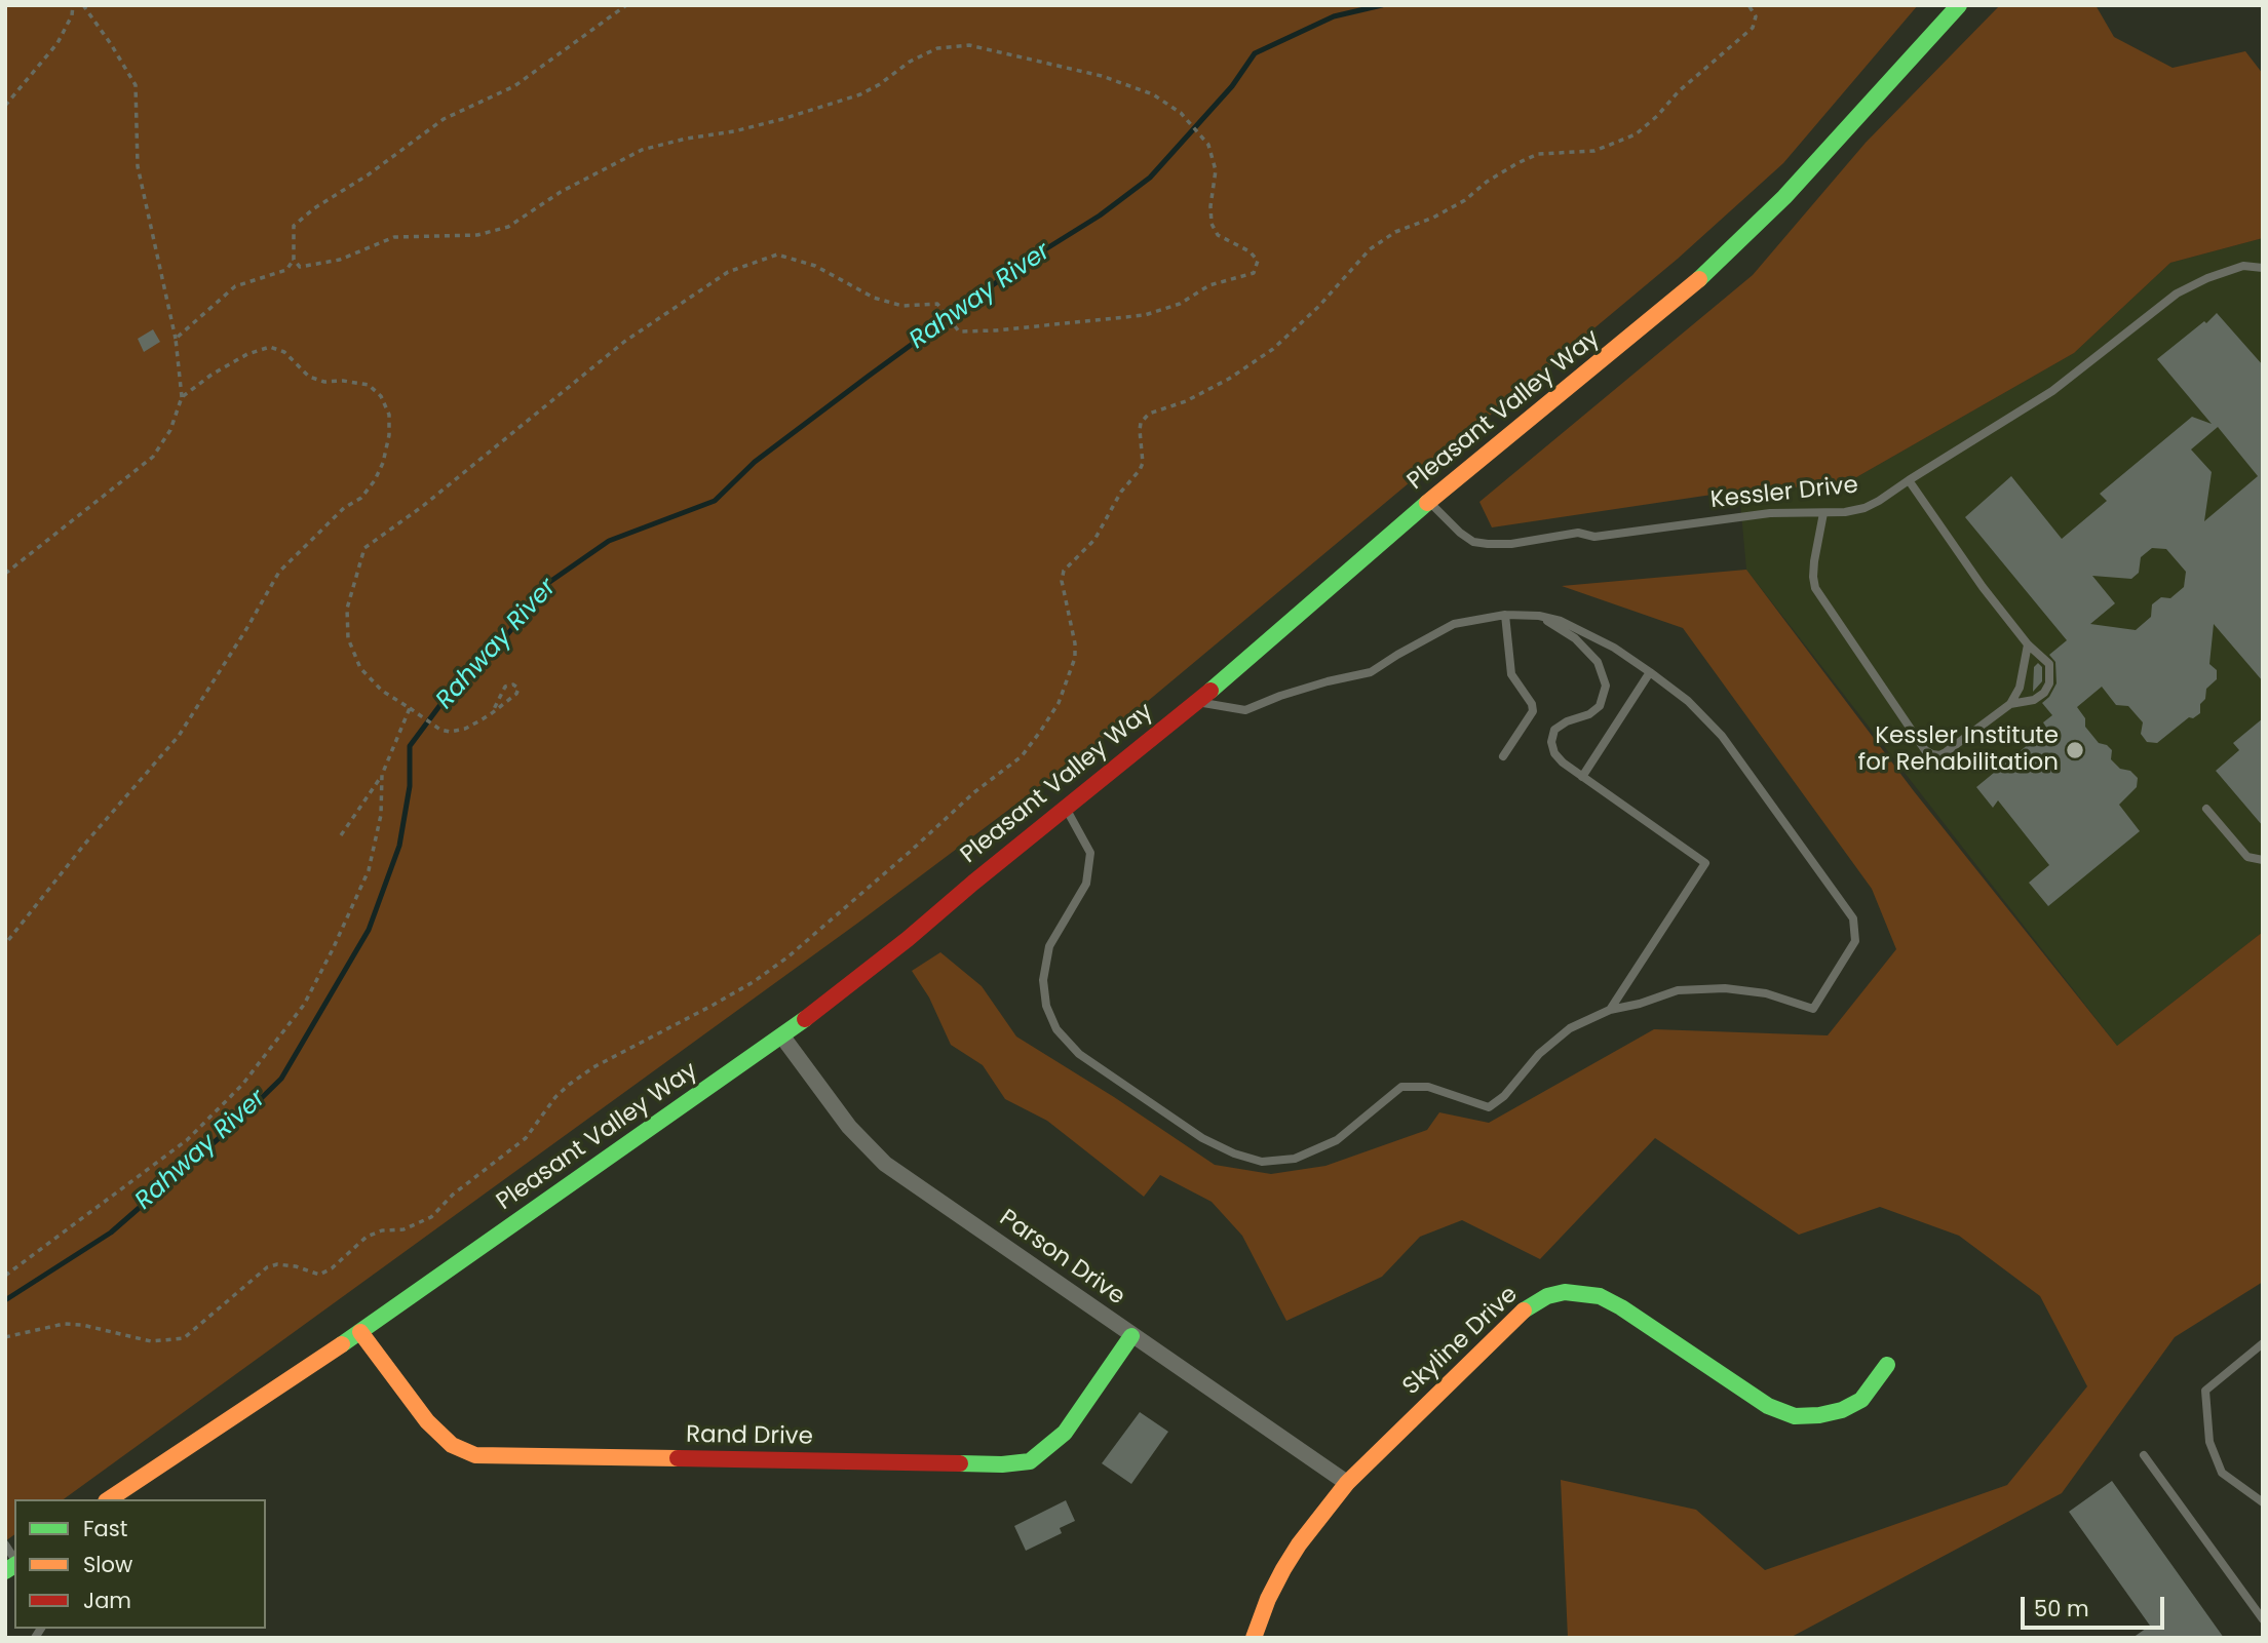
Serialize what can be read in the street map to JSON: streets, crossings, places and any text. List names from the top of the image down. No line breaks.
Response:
{"streets":{"main road":["Pleasant Valley Way","Skyline Drive","Rand Drive"],"street":["Parson Drive"],"lane":["Kessler Drive"]},"crossings":[["Pleasant Valley Way","Kessler Drive"],["Pleasant Valley Way","Parson Drive"],["Pleasant Valley Way","Rand Drive"],["Parson Drive","Skyline Drive"],["Parson Drive","Rand Drive"]],"water":["Rahway River"],"places":["Kessler Institute for Rehabilitation"],"legend":["Fast","Slow","Jam"],"scale_bar":"50 m"}
